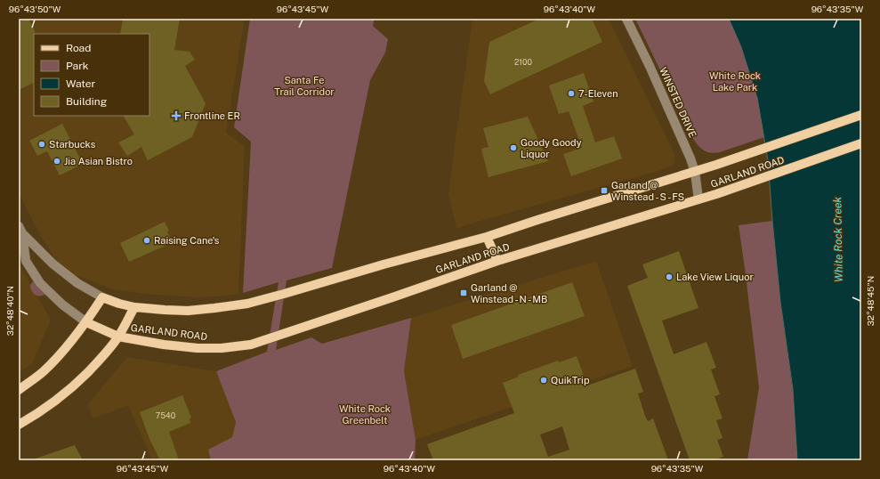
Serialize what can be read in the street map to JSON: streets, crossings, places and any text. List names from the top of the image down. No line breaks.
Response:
{"streets":{"main road":["GARLAND ROAD"],"street":["WINSTED DRIVE"]},"crossings":[["WINSTED DRIVE","GARLAND ROAD"]],"water":["White Rock Creek"],"parks":["White Rock Lake Park","Santa Fe Trail Corridor","White Rock Greenbelt"],"places":{"other":["7-Eleven","Starbucks","Goody Goody Liquor","Jia Asian Bistro","Raising Cane's","Lake View Liquor","QuikTrip"],"health":["Frontline ER"],"transit":["Garland @ Winstead - S - FS","Garland @ Winstead - N - MB"]},"house_numbers":["2100","7540"],"legend":["Road","Park","Water","Building"],"coordinates":["96°43'50\"W","96°43'45\"W","96°43'40\"W","96°43'35\"W","32°48'45\"N","32°48'40\"N"]}
